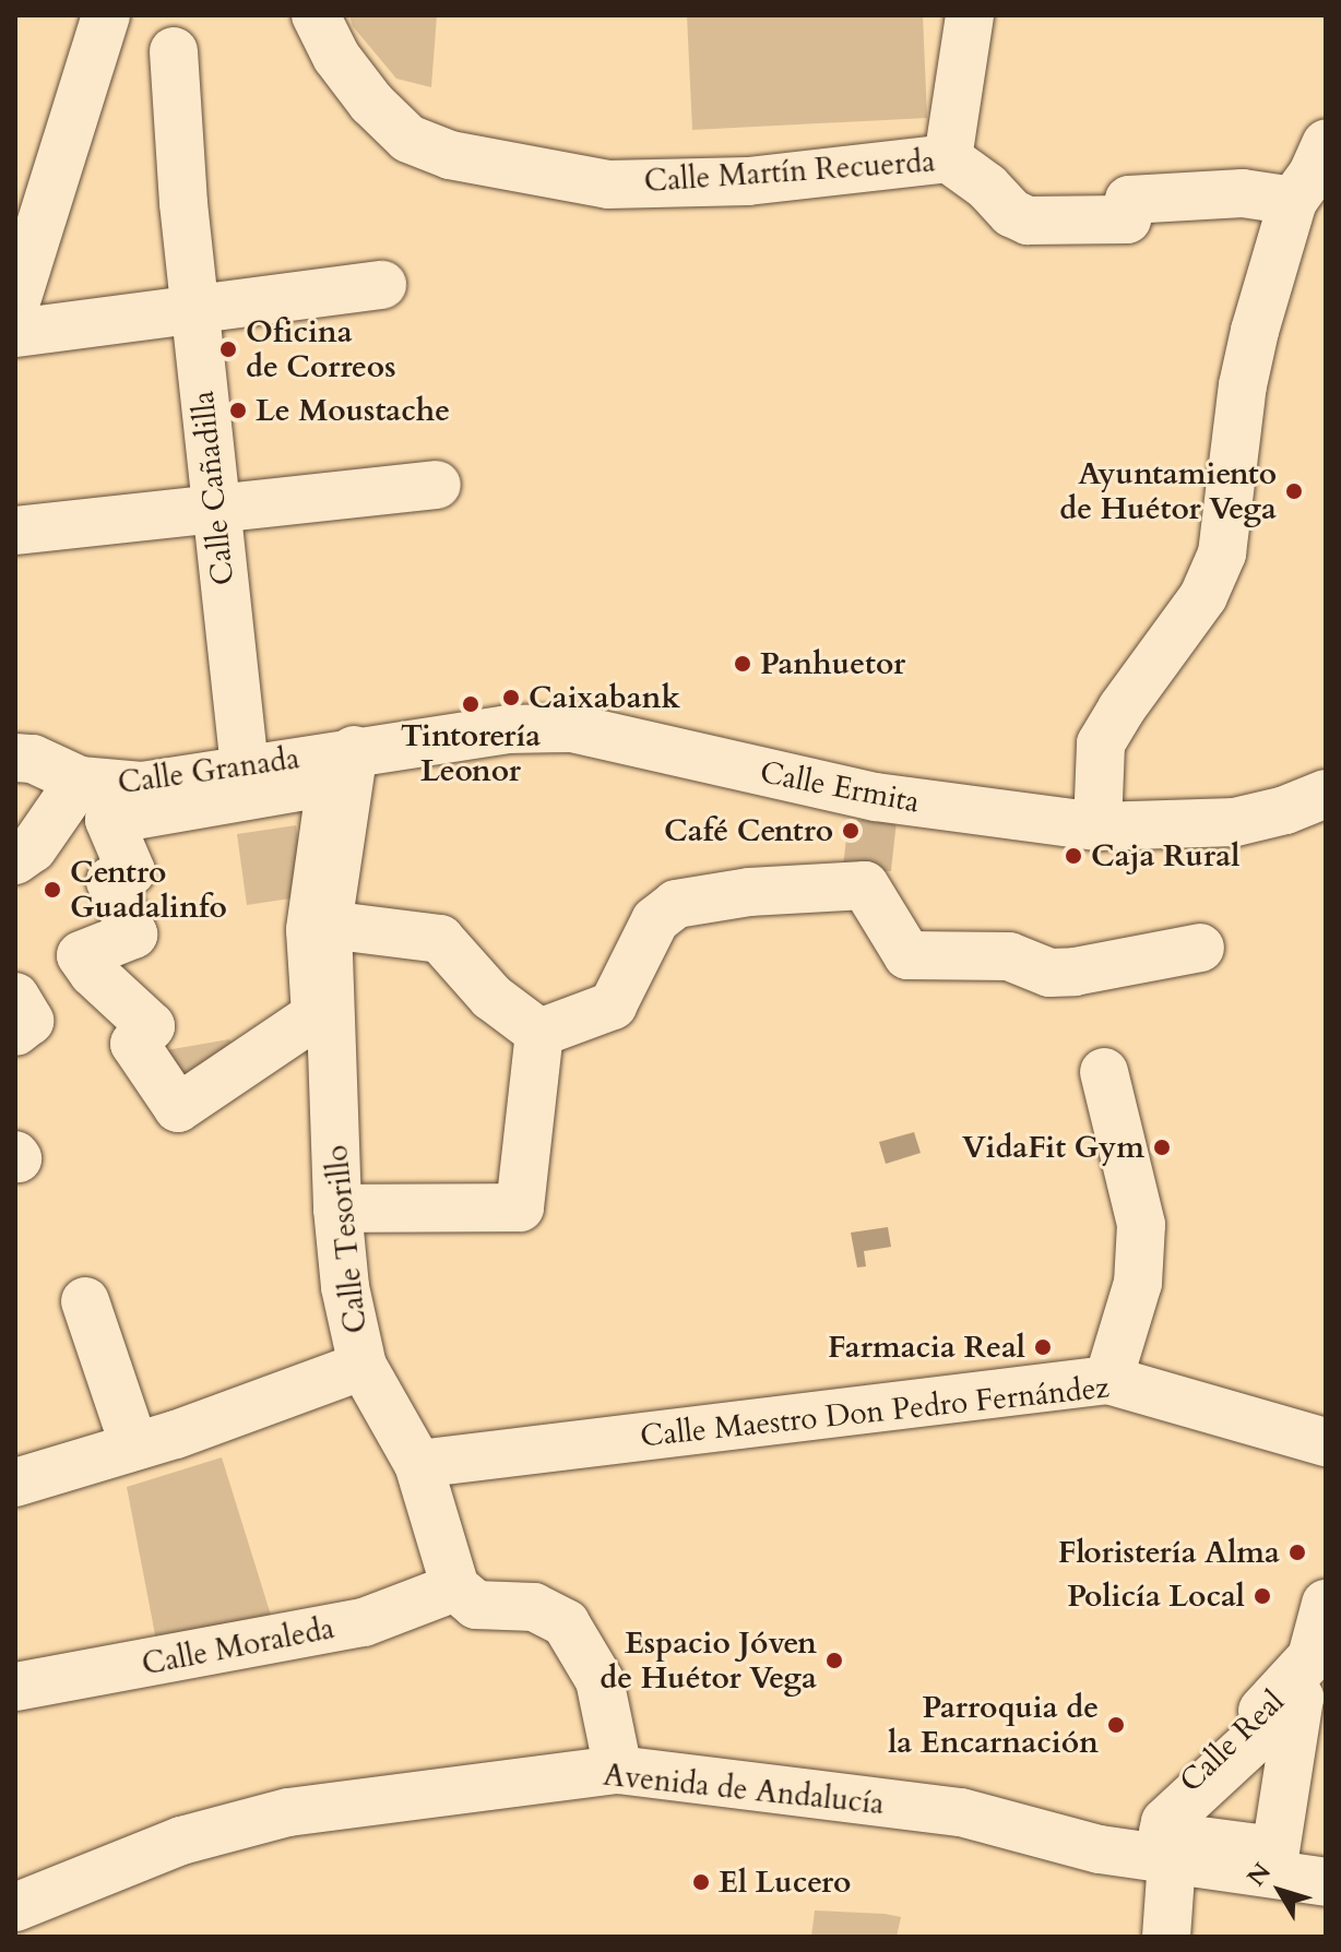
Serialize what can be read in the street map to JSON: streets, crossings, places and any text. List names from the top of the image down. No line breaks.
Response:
{"streets":{"street":["Calle Martín Recuerda","Calle Cañadilla","Calle Granada","Calle Ermita","Calle Tesorillo","Calle Maestro Don Pedro Fernández","Calle Moraleda","Calle Real","Avenida de Andalucía"]},"crossings":[["Calle Cañadilla","Calle Granada"],["Calle Granada","Calle Ermita"],["Calle Granada","Calle Tesorillo"],["Calle Ermita","Calle Tesorillo"],["Calle Tesorillo","Calle Maestro Don Pedro Fernández"],["Calle Tesorillo","Calle Moraleda"],["Calle Real","Avenida de Andalucía"]],"places":["Oficina de Correos","Le Moustache","Ayuntamiento de Huétor Vega","Panhuetor","Caixabank","Tintorería Leonor","Café Centro","Caja Rural","Centro Guadalinfo","VidaFit Gym","Farmacia Real","Floristería Alma","Policía Local","Espacio Jóven de Huétor Vega","Parroquia de la Encarnación","El Lucero"],"north":"top left"}
